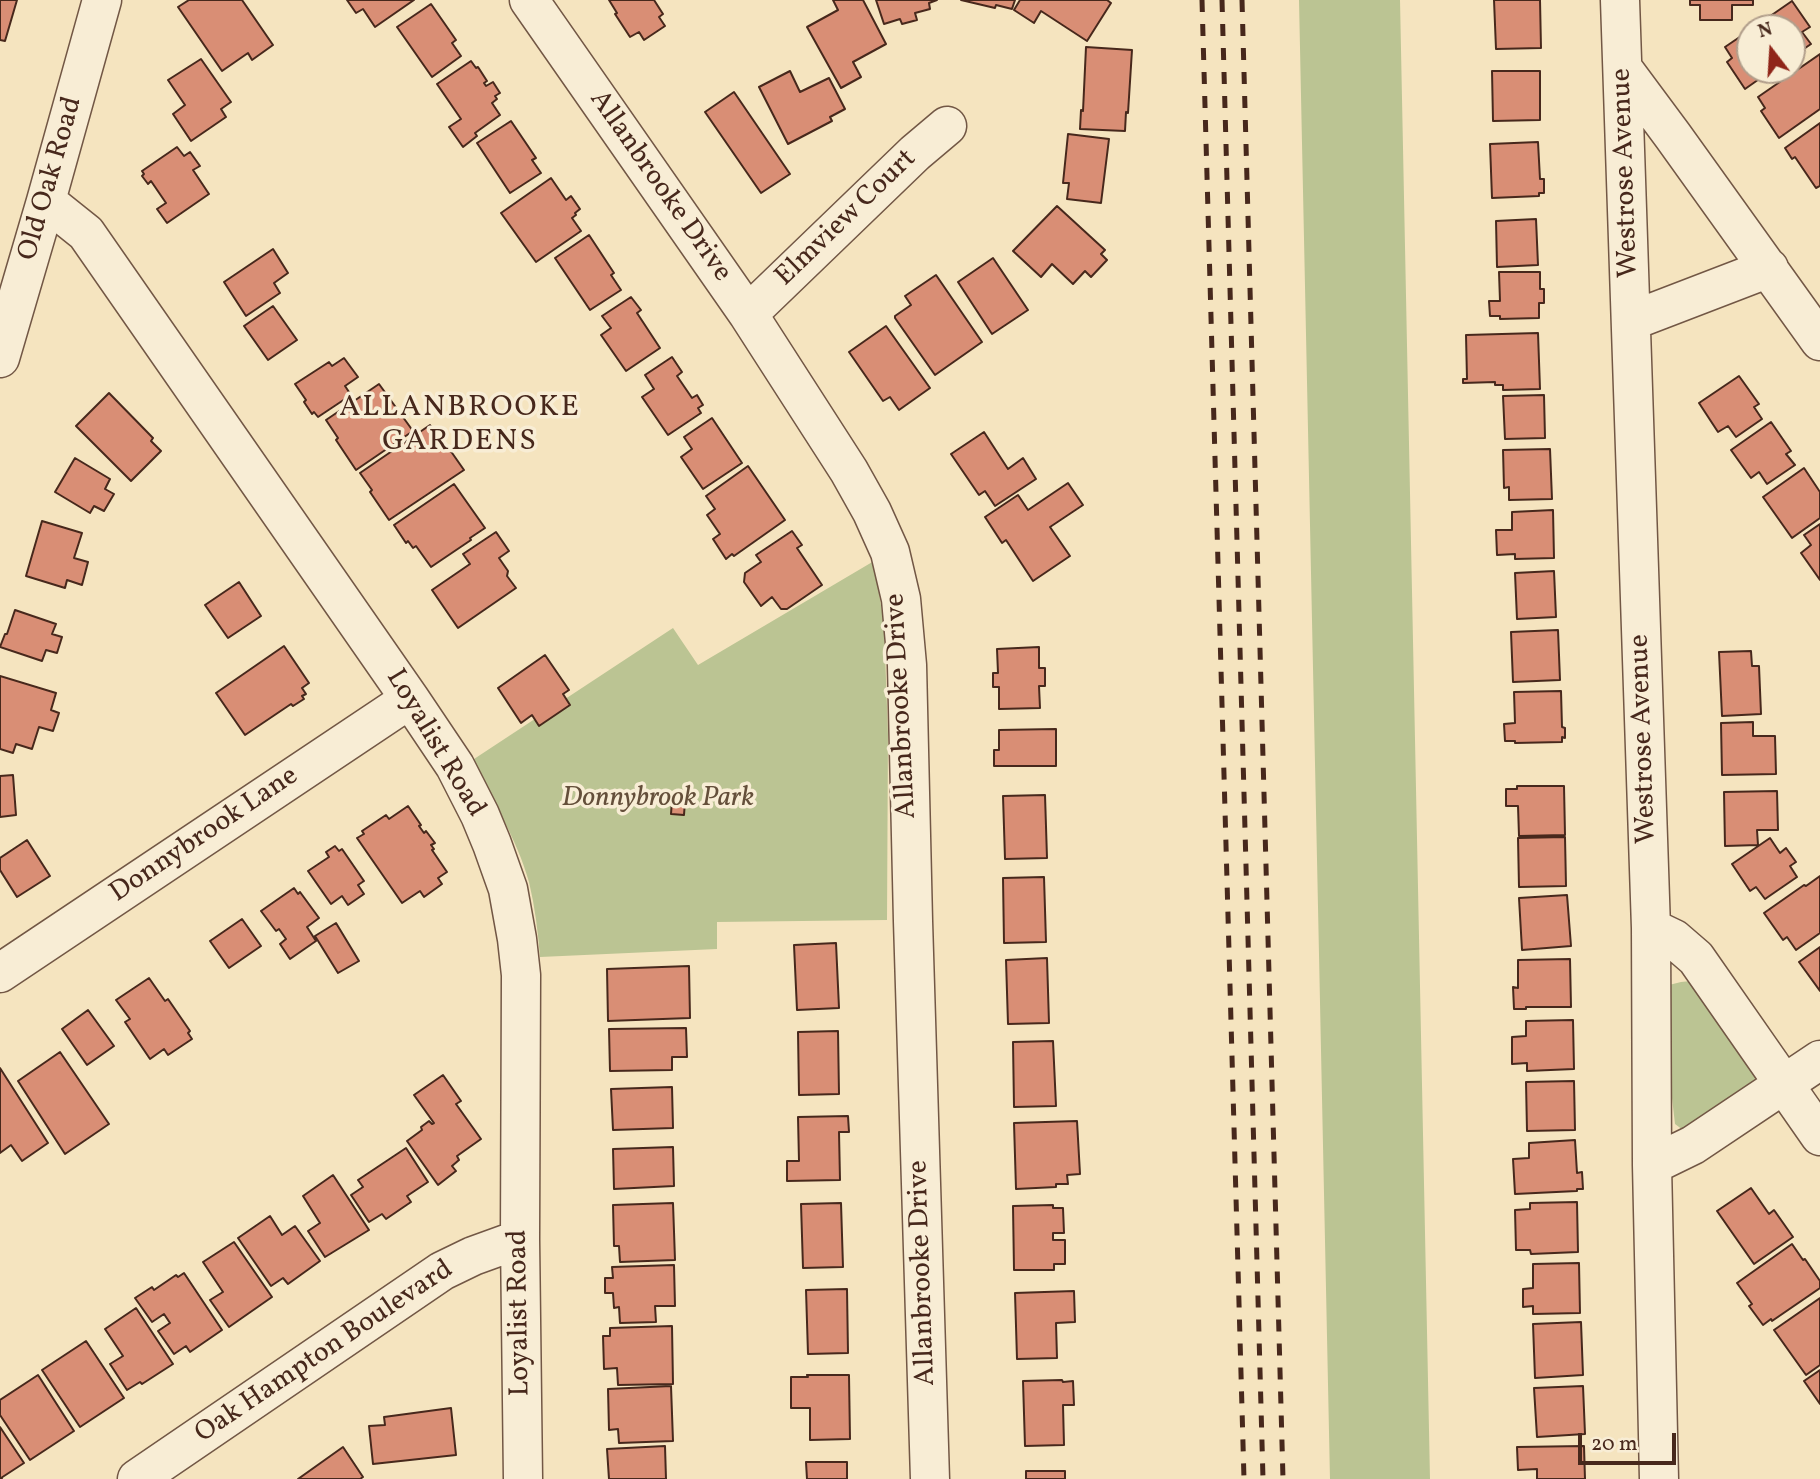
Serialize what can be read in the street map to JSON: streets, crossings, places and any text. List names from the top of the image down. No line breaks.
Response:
{"streets":{"street":["Westrose Avenue","Old Oak Road","Allanbrooke Drive","Elmview Court","Loyalist Road","Donnybrook Lane","Oak Hampton Boulevard"]},"crossings":[["Old Oak Road","Loyalist Road"],["Allanbrooke Drive","Elmview Court"],["Loyalist Road","Donnybrook Lane"],["Loyalist Road","Oak Hampton Boulevard"]],"districts":["ALLANBROOKE GARDENS"],"parks":["Donnybrook Park"],"scale_bar":"20 m","north":"top"}
